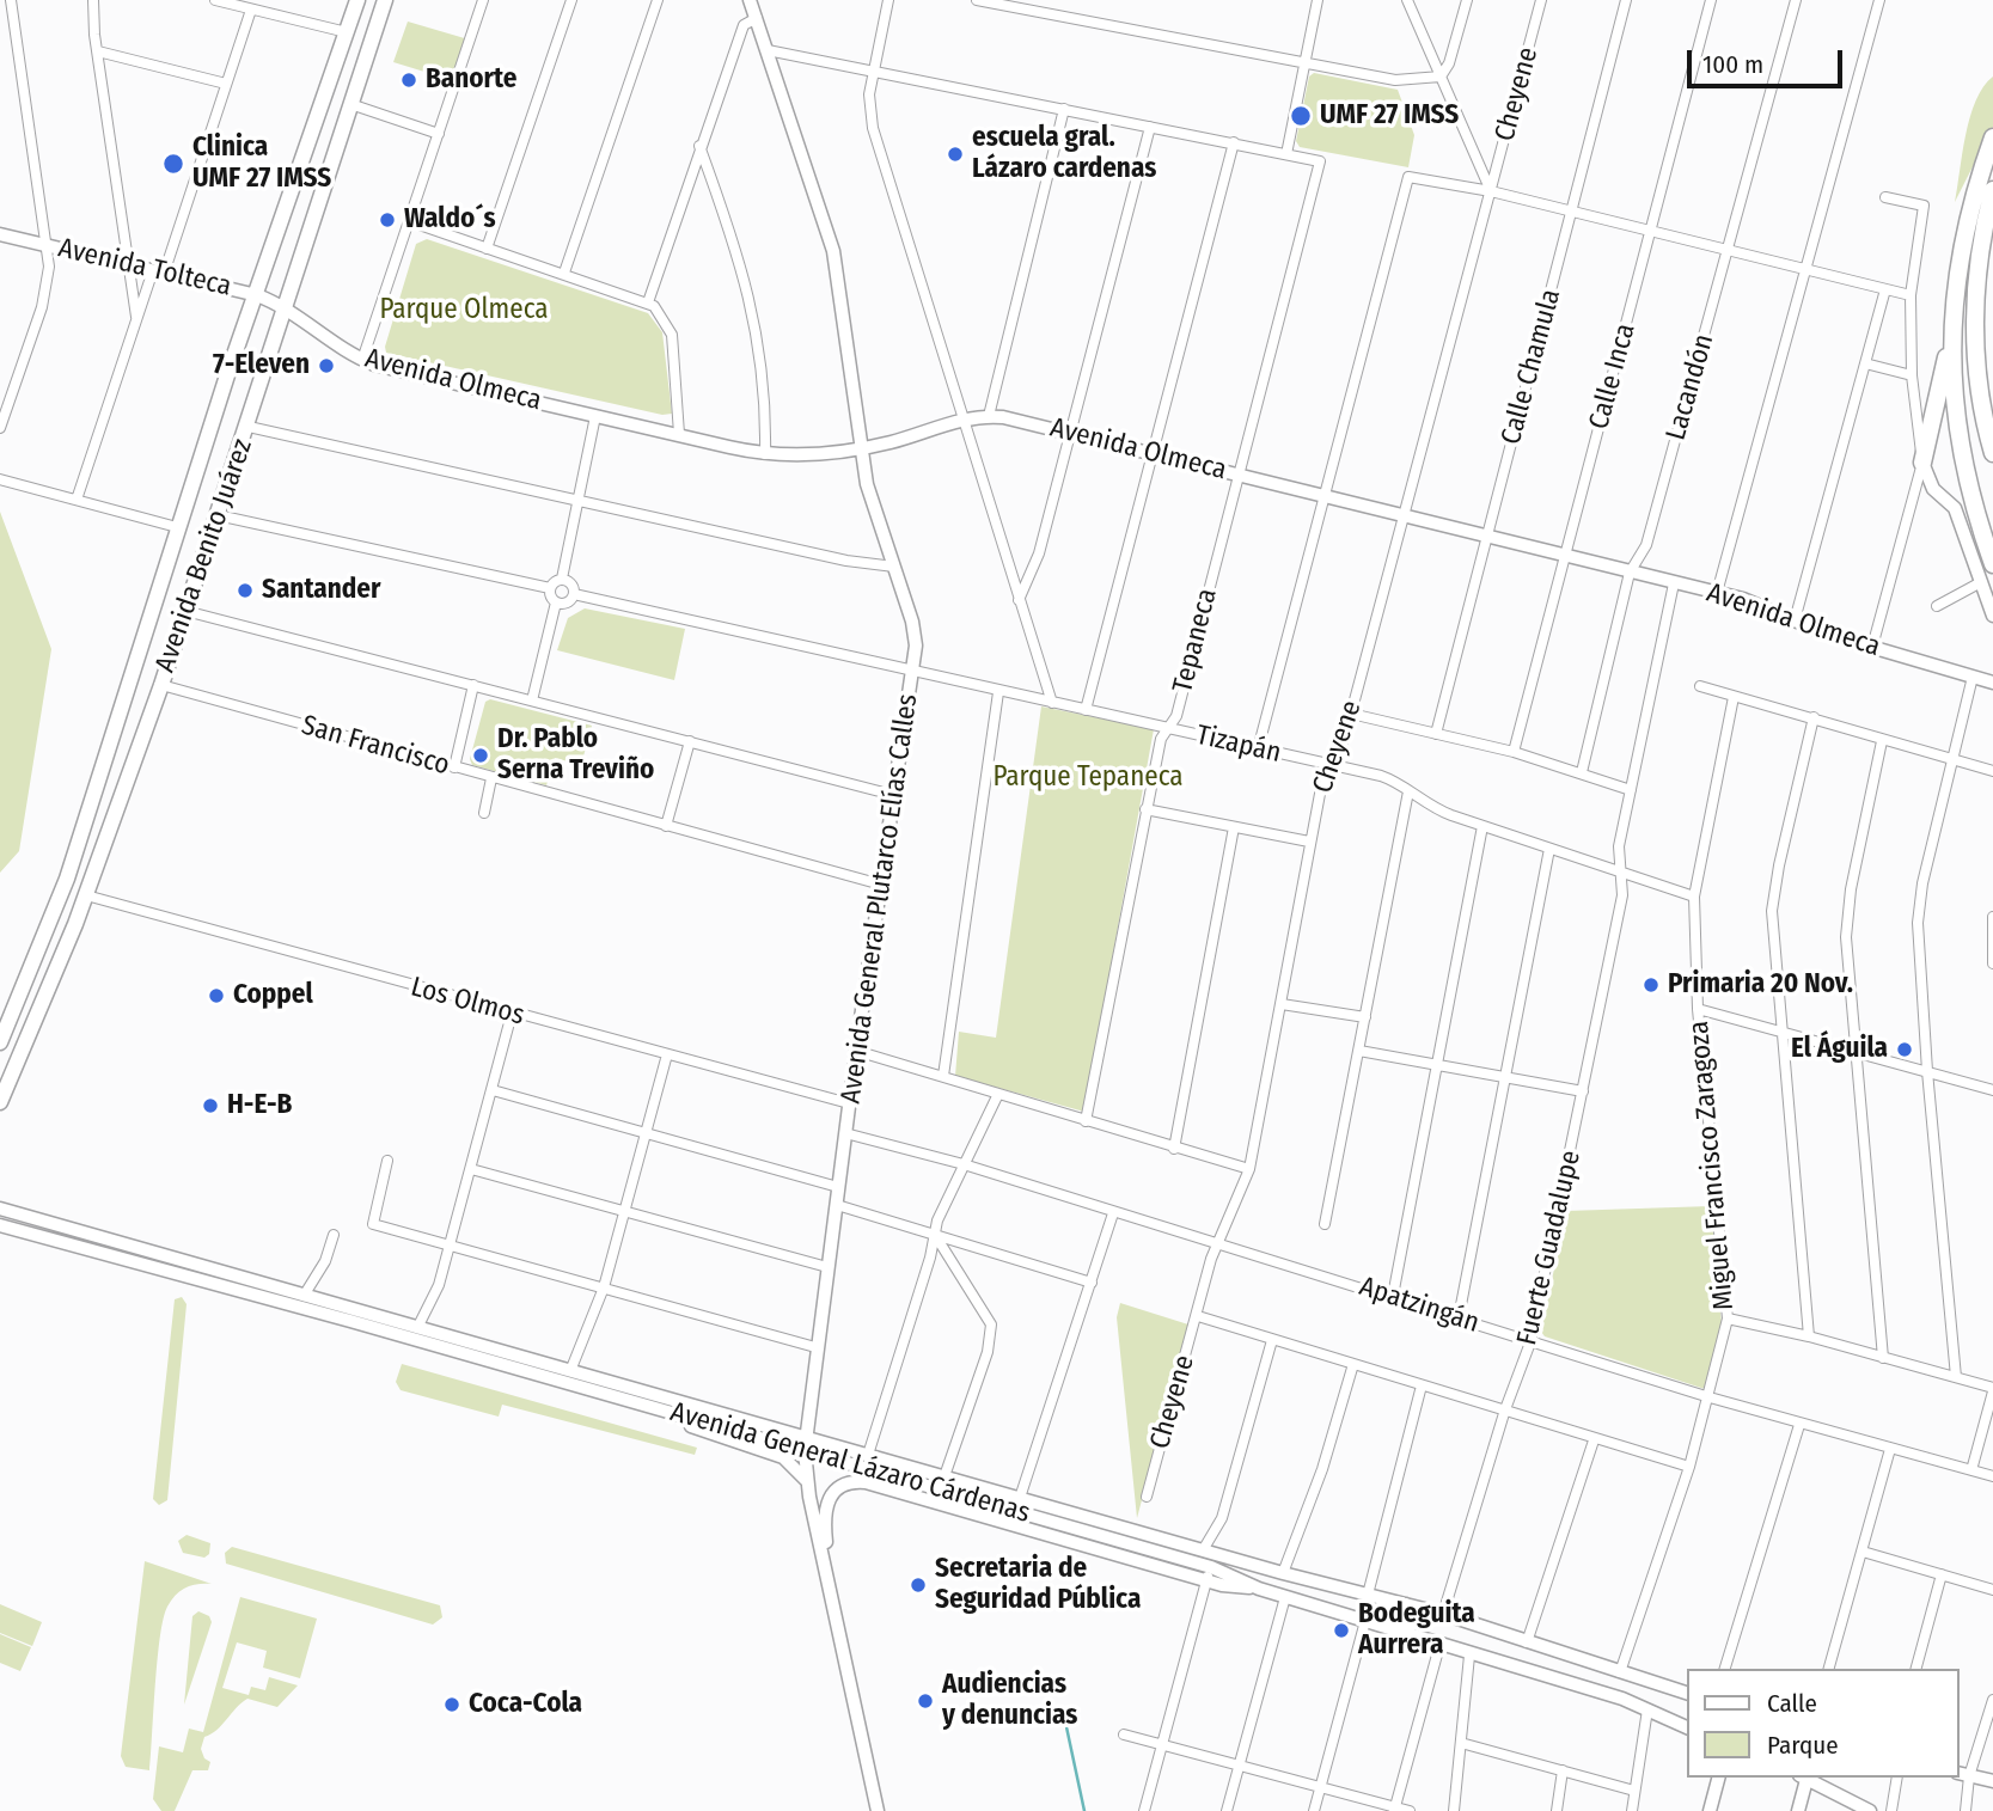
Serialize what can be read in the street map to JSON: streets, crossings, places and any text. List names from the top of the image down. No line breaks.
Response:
{"streets":{"main road":["Avenida Benito Juárez"],"street":["Cheyene","Avenida Tolteca","Calle Chamula","Calle Inca","Avenida Olmeca","Lacandón","Tepaneca","Tizapán","San Francisco","Avenida General Plutarco Elías Calles","Los Olmos","Miguel Francisco Zaragoza","Fuerte Guadalupe","Apatzingán","Avenida General Lázaro Cárdenas"]},"crossings":[["Cheyene","Avenida Olmeca"],["Cheyene","Tizapán"],["Cheyene","Apatzingán"],["Avenida Tolteca","Avenida Olmeca"],["Avenida Tolteca","Avenida Benito Juárez"],["Calle Chamula","Avenida Olmeca"],["Calle Inca","Avenida Olmeca"],["Avenida Olmeca","Lacandón"],["Avenida Olmeca","Avenida Benito Juárez"],["Avenida Olmeca","Tepaneca"],["Avenida Olmeca","Avenida General Plutarco Elías Calles"],["Avenida Olmeca","Fuerte Guadalupe"],["Avenida Benito Juárez","San Francisco"],["Avenida Benito Juárez","Los Olmos"],["Tepaneca","Tizapán"],["Tizapán","Avenida General Plutarco Elías Calles"],["Tizapán","Miguel Francisco Zaragoza"],["Tizapán","Fuerte Guadalupe"],["San Francisco","Avenida General Plutarco Elías Calles"],["Avenida General Plutarco Elías Calles","Los Olmos"],["Avenida General Plutarco Elías Calles","Apatzingán"],["Avenida General Plutarco Elías Calles","Avenida General Lázaro Cárdenas"],["Miguel Francisco Zaragoza","Apatzingán"],["Miguel Francisco Zaragoza","Avenida General Lázaro Cárdenas"],["Fuerte Guadalupe","Apatzingán"],["Fuerte Guadalupe","Avenida General Lázaro Cárdenas"]],"parks":["Parque Olmeca","Parque Tepaneca"],"places":["Banorte","UMF 27 IMSS","escuela gral. Lázaro cardenas","Clinica UMF 27 IMSS","Waldo´s","7-Eleven","Santander","Dr. Pablo Serna Treviño","Primaria 20 Nov.","Coppel","El Águila","H-E-B","Secretaria de Seguridad Pública","Bodeguita Aurrera","Audiencias y denuncias","Coca-Cola"],"legend":["Calle","Parque"],"scale_bar":"100 m"}
